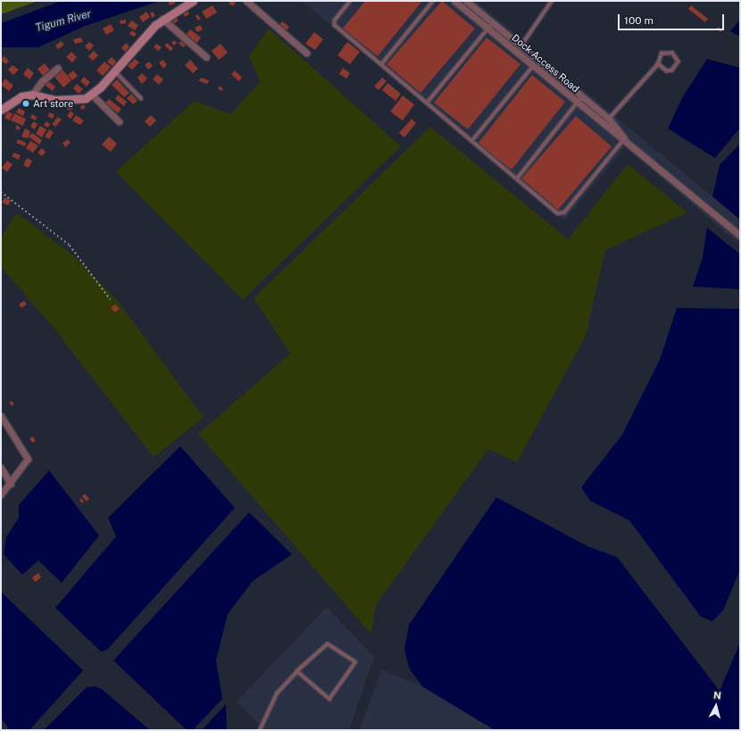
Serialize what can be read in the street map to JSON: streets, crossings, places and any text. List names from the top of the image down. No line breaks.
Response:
{"streets":{"street":["Dock Access Road"]},"water":["Tigum River"],"places":["Art store"],"scale_bar":"100 m","north":"top"}
